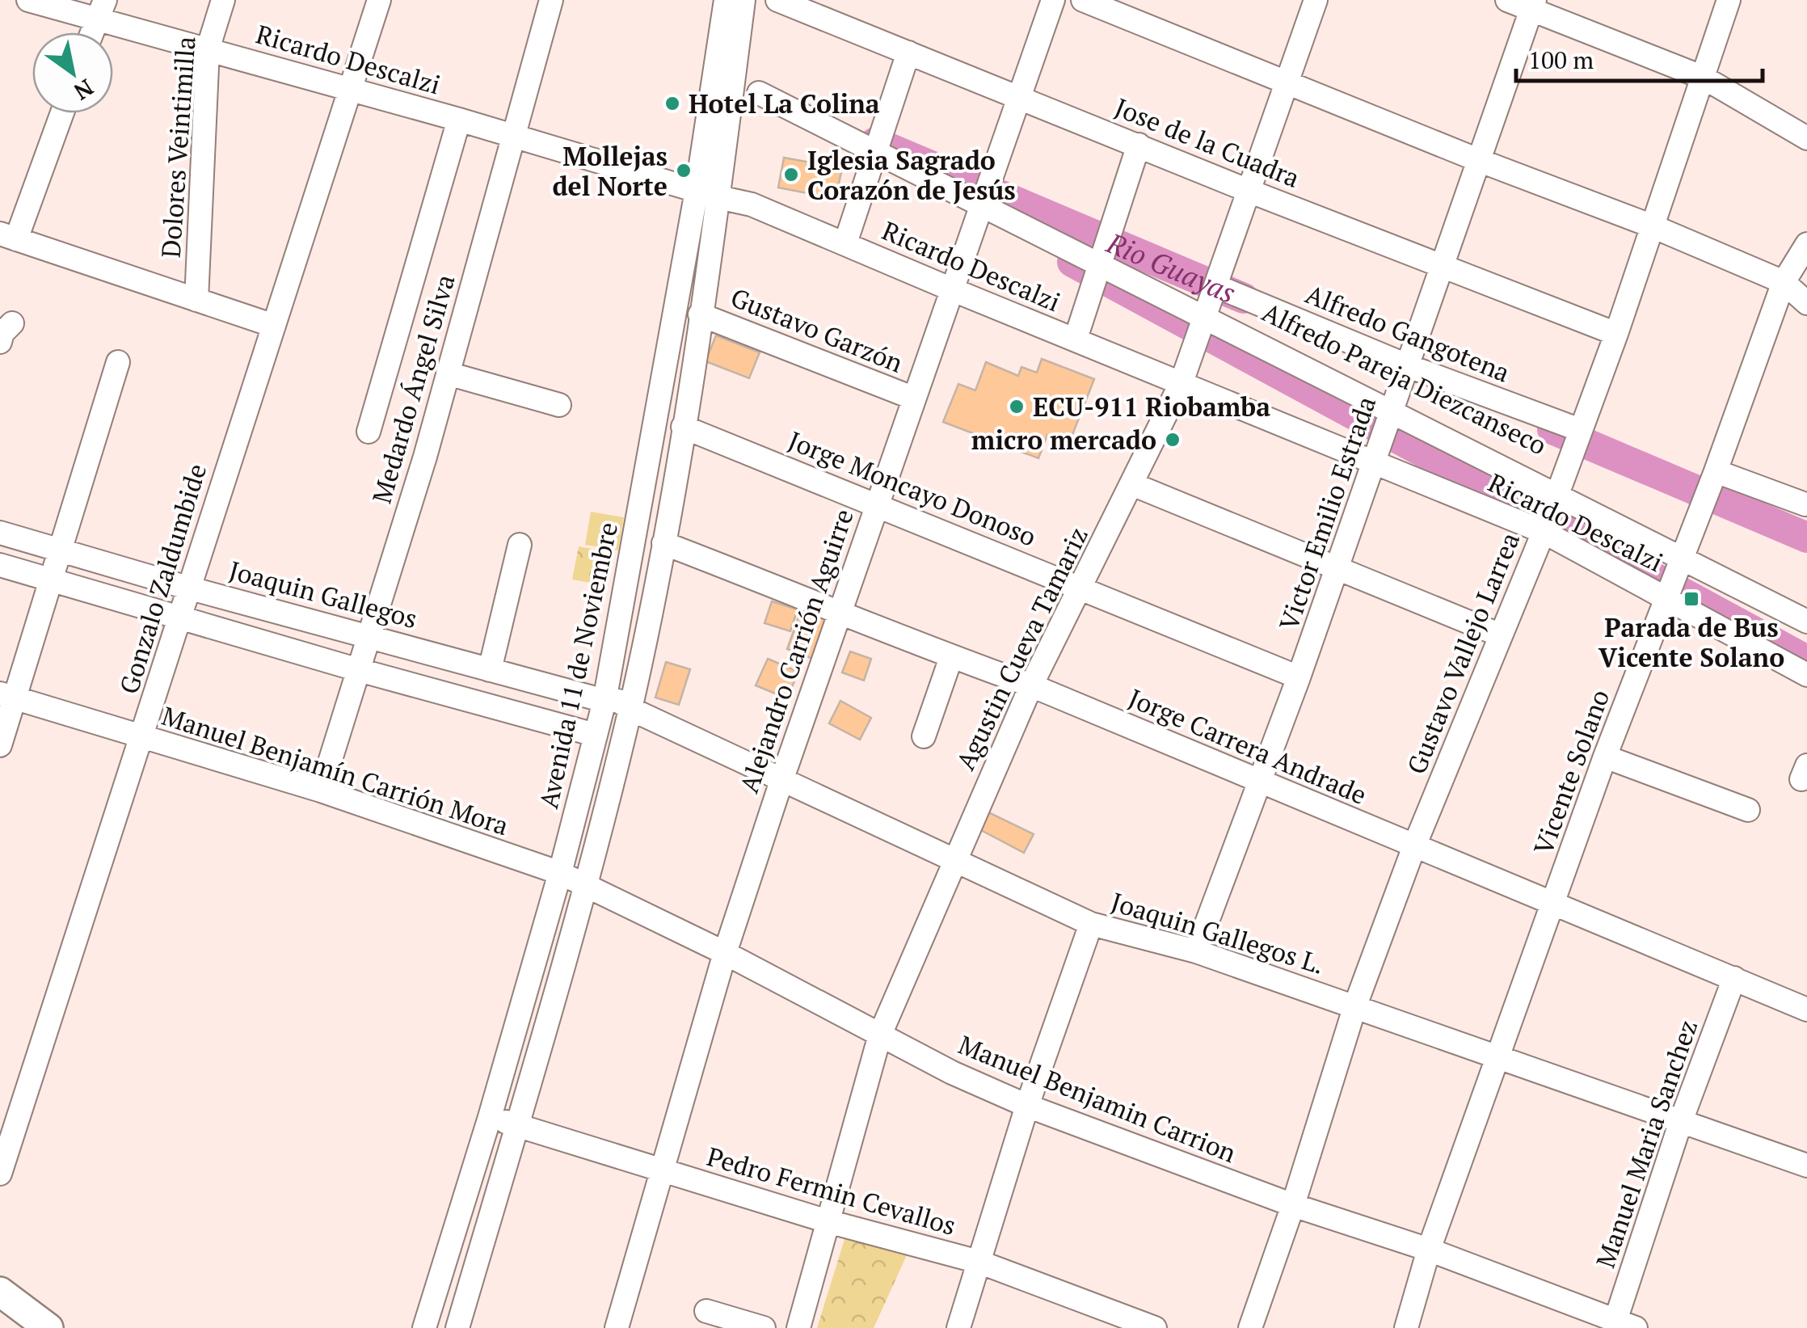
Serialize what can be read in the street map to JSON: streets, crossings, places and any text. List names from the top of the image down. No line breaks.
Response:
{"streets":{"street":["Ricardo Descalzi","Jose de la Cuadra","Dolores Veintimilla","Gustavo Garzón","Alfredo Gangotena","Alfredo Pareja Diezcanseco","Medardo Ángel Silva","Jorge Moncayo Donoso","Victor Emilio Estrada","Gonzalo Zaldumbide","Joaquin Gallegos","Agustin Cueva Tamariz","Alejandro Carrión Aguirre","Gustavo Vallejo Larrea","Avenida 11 de Noviembre","Jorge Carrera Andrade","Manuel Benjamín Carrión Mora","Vicente Solano","Joaquin Gallegos L.","Manuel Benjamin Carrion","Manuel Maria Sanchez","Pedro Fermin Cevallos"]},"crossings":[["Ricardo Descalzi","Dolores Veintimilla"],["Ricardo Descalzi","Medardo Ángel Silva"],["Ricardo Descalzi","Victor Emilio Estrada"],["Ricardo Descalzi","Gonzalo Zaldumbide"],["Ricardo Descalzi","Agustin Cueva Tamariz"],["Ricardo Descalzi","Alejandro Carrión Aguirre"],["Ricardo Descalzi","Gustavo Vallejo Larrea"],["Ricardo Descalzi","Avenida 11 de Noviembre"],["Ricardo Descalzi","Vicente Solano"],["Jose de la Cuadra","Victor Emilio Estrada"],["Jose de la Cuadra","Agustin Cueva Tamariz"],["Jose de la Cuadra","Alejandro Carrión Aguirre"],["Jose de la Cuadra","Gustavo Vallejo Larrea"],["Gustavo Garzón","Alejandro Carrión Aguirre"],["Gustavo Garzón","Avenida 11 de Noviembre"],["Alfredo Gangotena","Victor Emilio Estrada"],["Alfredo Gangotena","Agustin Cueva Tamariz"],["Alfredo Gangotena","Gustavo Vallejo Larrea"],["Medardo Ángel Silva","Joaquin Gallegos"],["Medardo Ángel Silva","Manuel Benjamín Carrión Mora"],["Jorge Moncayo Donoso","Victor Emilio Estrada"],["Jorge Moncayo Donoso","Agustin Cueva Tamariz"],["Jorge Moncayo Donoso","Alejandro Carrión Aguirre"],["Jorge Moncayo Donoso","Avenida 11 de Noviembre"],["Victor Emilio Estrada","Jorge Carrera Andrade"],["Victor Emilio Estrada","Joaquin Gallegos L."],["Gonzalo Zaldumbide","Joaquin Gallegos"],["Gonzalo Zaldumbide","Manuel Benjamín Carrión Mora"],["Joaquin Gallegos","Avenida 11 de Noviembre"],["Joaquin Gallegos","Joaquin Gallegos L."],["Agustin Cueva Tamariz","Jorge Carrera Andrade"],["Agustin Cueva Tamariz","Joaquin Gallegos L."],["Agustin Cueva Tamariz","Manuel Benjamin Carrion"],["Agustin Cueva Tamariz","Pedro Fermin Cevallos"],["Alejandro Carrión Aguirre","Jorge Carrera Andrade"],["Alejandro Carrión Aguirre","Joaquin Gallegos L."],["Alejandro Carrión Aguirre","Manuel Benjamin Carrion"],["Alejandro Carrión Aguirre","Pedro Fermin Cevallos"],["Gustavo Vallejo Larrea","Jorge Carrera Andrade"],["Gustavo Vallejo Larrea","Joaquin Gallegos L."],["Gustavo Vallejo Larrea","Manuel Benjamin Carrion"],["Avenida 11 de Noviembre","Jorge Carrera Andrade"],["Avenida 11 de Noviembre","Manuel Benjamín Carrión Mora"],["Avenida 11 de Noviembre","Joaquin Gallegos L."],["Avenida 11 de Noviembre","Manuel Benjamin Carrion"],["Avenida 11 de Noviembre","Pedro Fermin Cevallos"],["Jorge Carrera Andrade","Vicente Solano"],["Jorge Carrera Andrade","Manuel Maria Sanchez"],["Manuel Benjamín Carrión Mora","Manuel Benjamin Carrion"],["Vicente Solano","Joaquin Gallegos L."],["Vicente Solano","Manuel Benjamin Carrion"],["Joaquin Gallegos L.","Manuel Maria Sanchez"],["Manuel Benjamin Carrion","Manuel Maria Sanchez"]],"water":["Rio Guayas"],"places":{"other":["Hotel La Colina","Mollejas del Norte","Iglesia Sagrado Corazón de Jesús","ECU-911 Riobamba","micro mercado"],"transit":["Parada de Bus Vicente Solano"]},"scale_bar":"100 m","north":"bottom right"}
